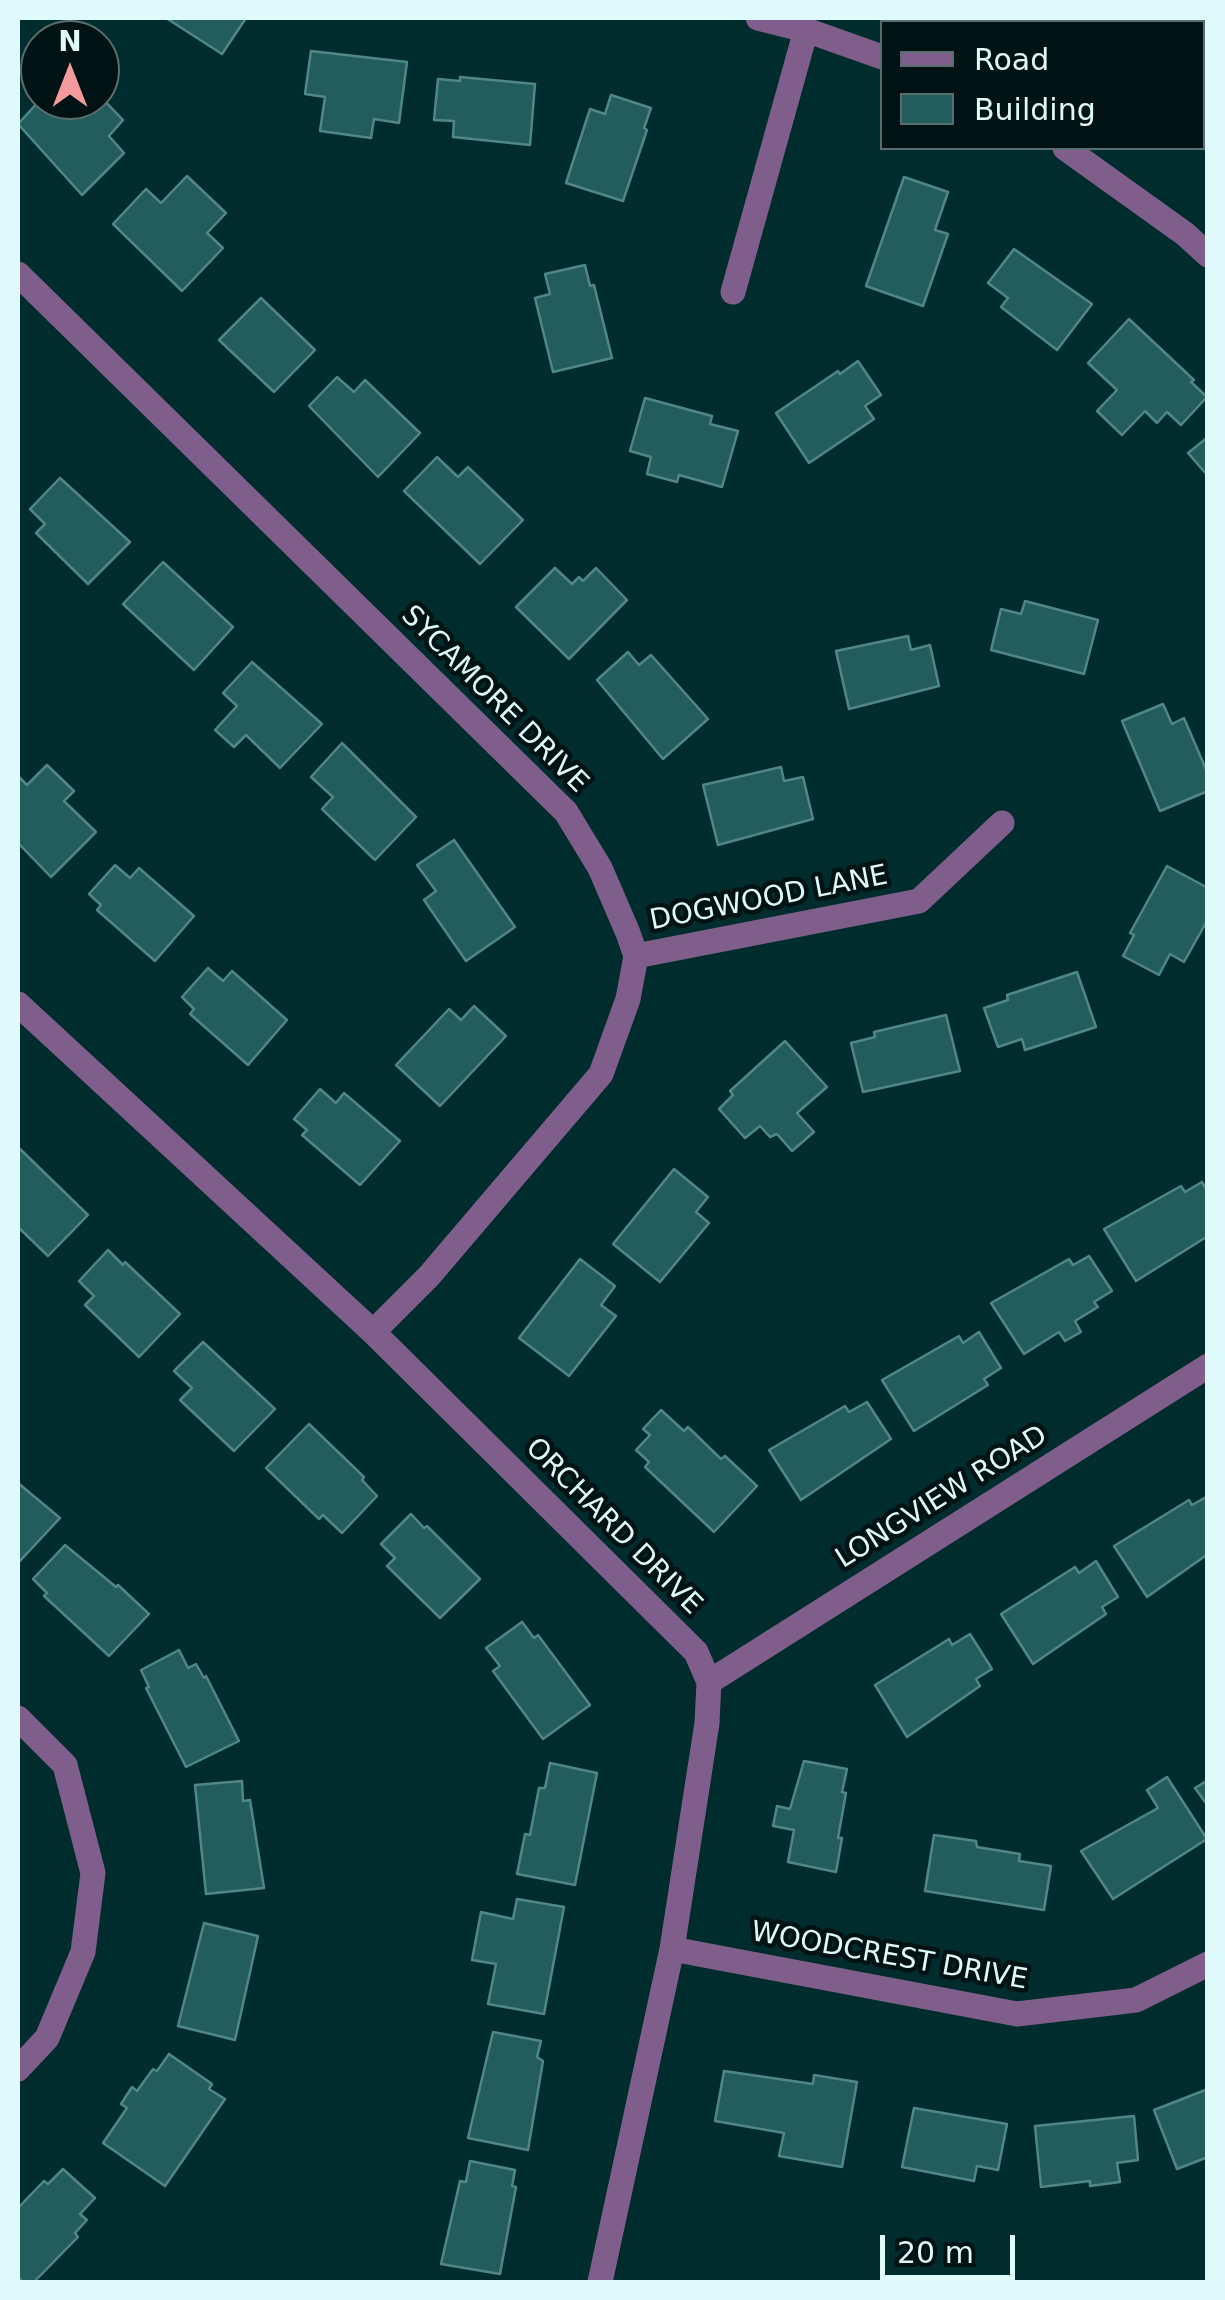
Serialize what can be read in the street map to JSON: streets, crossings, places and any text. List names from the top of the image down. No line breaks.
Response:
{"streets":{"street":["SYCAMORE DRIVE","DOGWOOD LANE","LONGVIEW ROAD","ORCHARD DRIVE","WOODCREST DRIVE"]},"crossings":[["SYCAMORE DRIVE","DOGWOOD LANE"],["LONGVIEW ROAD","ORCHARD DRIVE"]],"legend":["Road","Building"],"scale_bar":"20 m","north":"top"}
